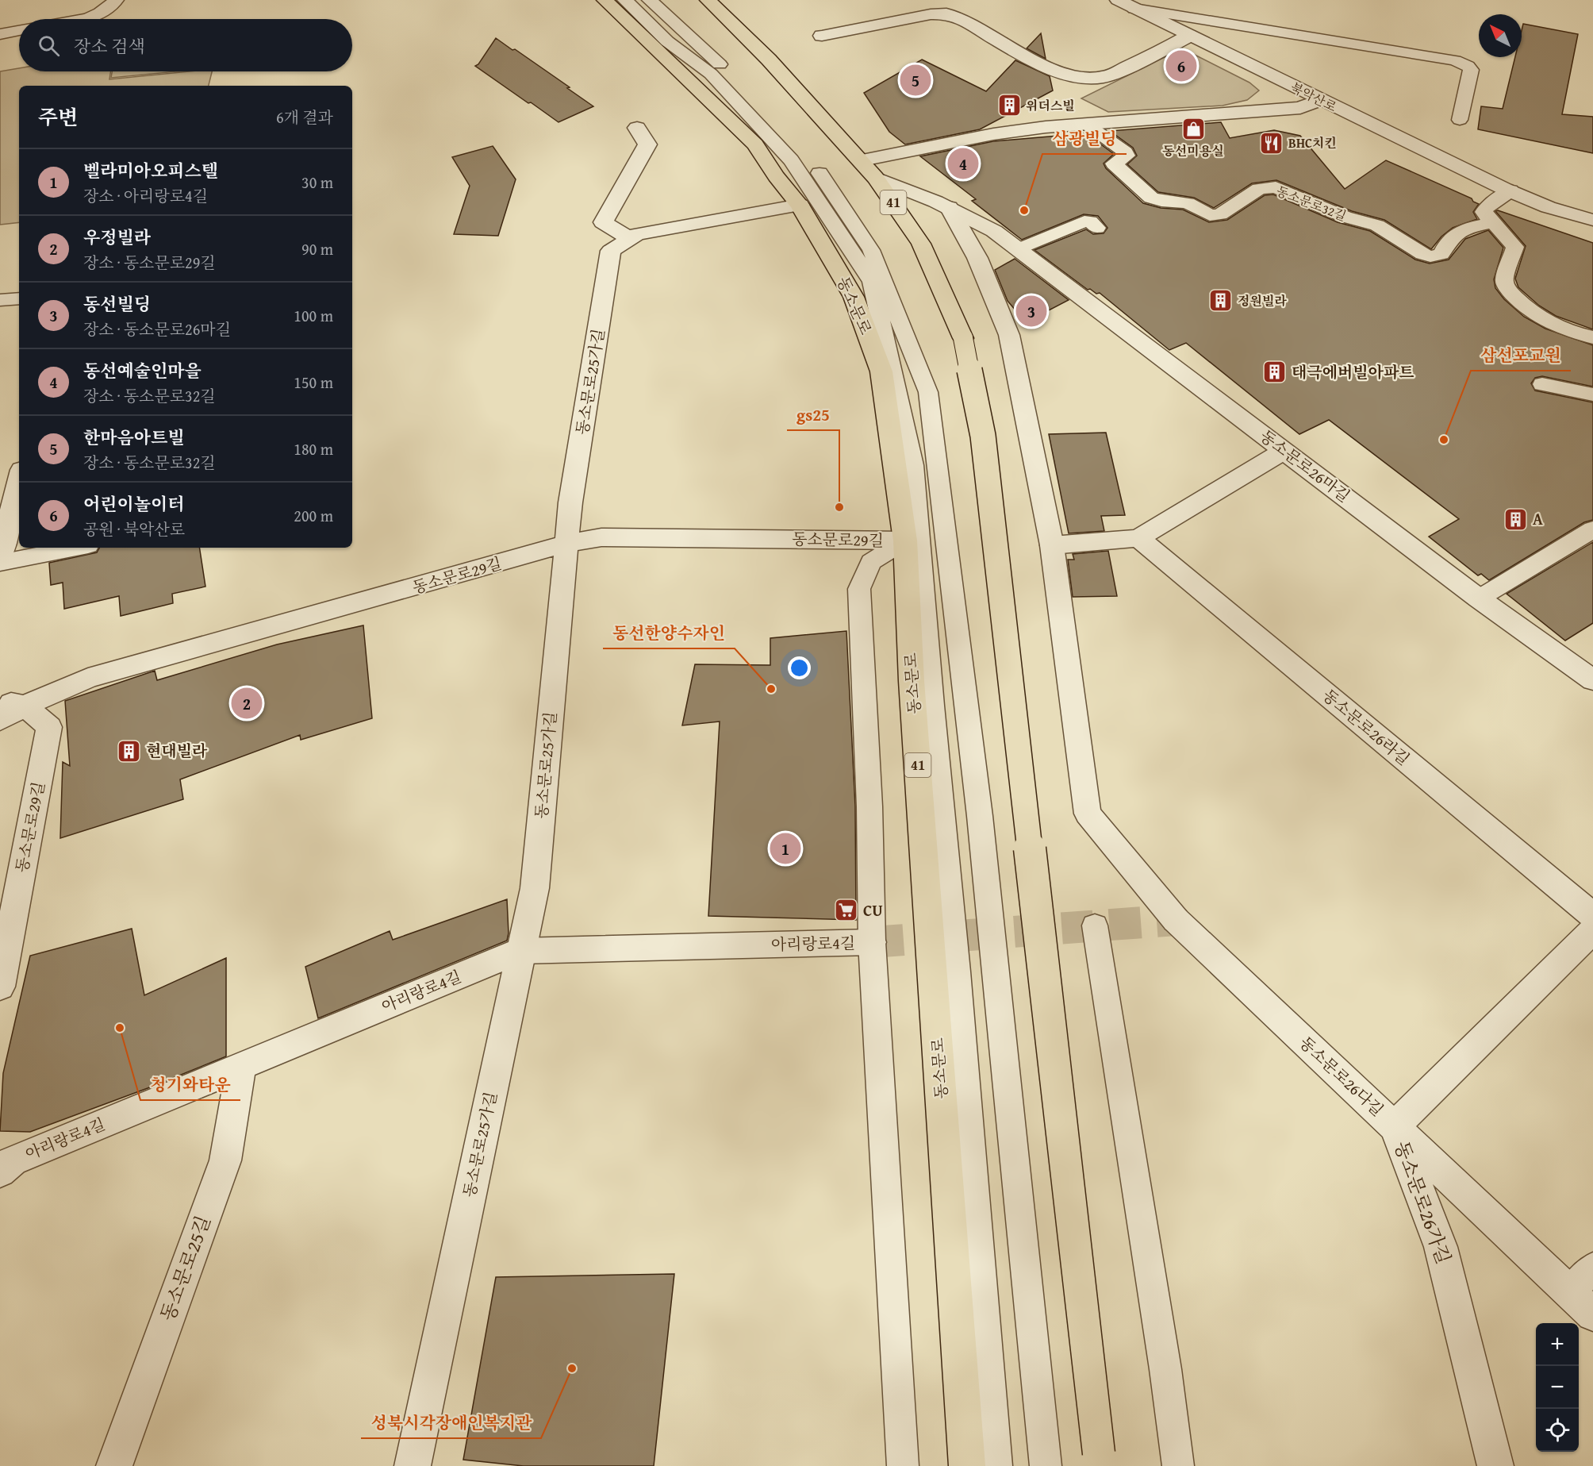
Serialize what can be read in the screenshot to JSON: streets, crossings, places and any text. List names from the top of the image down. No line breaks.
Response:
{"streets":{"main road":["41","동소문로"],"street":["북악산로","동소문로25가길","동소문로26마길","동소문로29길","동소문로26라길","아리랑로4길","동소문로26다길","동소문로26가길","동소문로25길"],"lane":["동소문로32길"]},"crossings":[["41","동소문로26마길"],["동소문로","동소문로25가길"],["동소문로","동소문로29길"],["동소문로25가길","동소문로29길"],["동소문로25가길","아리랑로4길"],["동소문로26마길","동소문로26다길"],["아리랑로4길","동소문로25길"],["동소문로26다길","동소문로26가길"]],"places":{"building":["위더스빌","정원빌라","태극에버빌아파트","A","현대빌라"],"shop":["동선미용실"],"restaurant":["BHC치킨"],"other":["삼광빌딩","삼선포교원","gs25","동선한양수자인","청기와타운","성북시각장애인복지관"],"supermarket":["CU"]},"north":"top left","page":{"search":"장소 검색","pins":["6","5","4","3","2","1"],"heading":["주변","6개 결과"],"list":[{"mark":"1","name":"벨라미아오피스텔","note":"장소 · 아리랑로4길","value":"30 m"},{"mark":"2","name":"우정빌라","note":"장소 · 동소문로29길","value":"90 m"},{"mark":"3","name":"동선빌딩","note":"장소 · 동소문로26마길","value":"100 m"},{"mark":"4","name":"동선예술인마을","note":"장소 · 동소문로32길","value":"150 m"},{"mark":"5","name":"한마음아트빌","note":"장소 · 동소문로32길","value":"180 m"},{"mark":"6","name":"어린이놀이터","note":"공원 · 북악산로","value":"200 m"}],"map_buttons":["+","−"]}}
